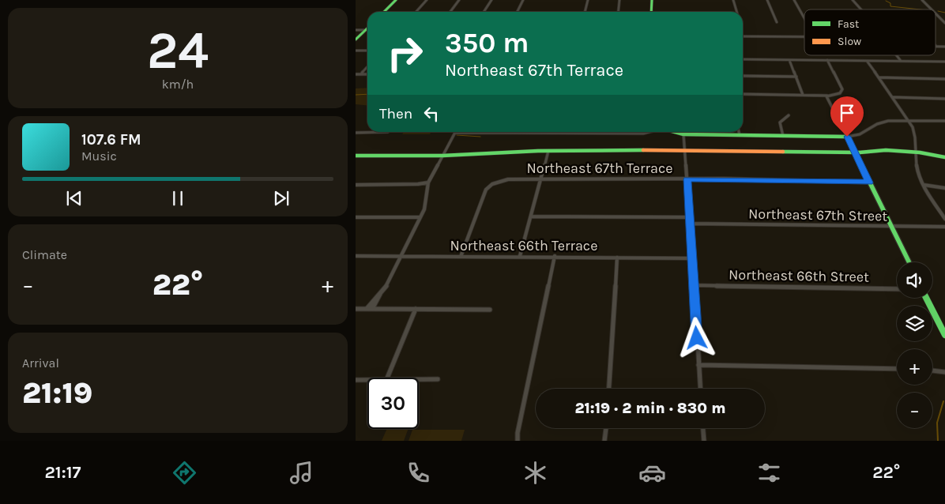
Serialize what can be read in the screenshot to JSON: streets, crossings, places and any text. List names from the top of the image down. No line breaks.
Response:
{"streets":{"street":["Northeast 67th Terrace","Northeast 67th Street","Northeast 66th Terrace","Northeast 66th Street"]},"crossings":[["Northeast 67th Terrace","Northeast 66th Terrace"]],"legend":["Fast","Slow"],"page":{"tile":[["24","km/h"],"Climate",["Arrival","21:19"]],"turn":["350 m","Northeast 67th Terrace"],"then":"Then","song":["107.6 FM","Music"],"map_buttons":["+","−"],"heat":["−","22°","+"],"limit":"30","trip":"21:19 · 2 min · 830 m","tabs":["21:17","22°"]}}
